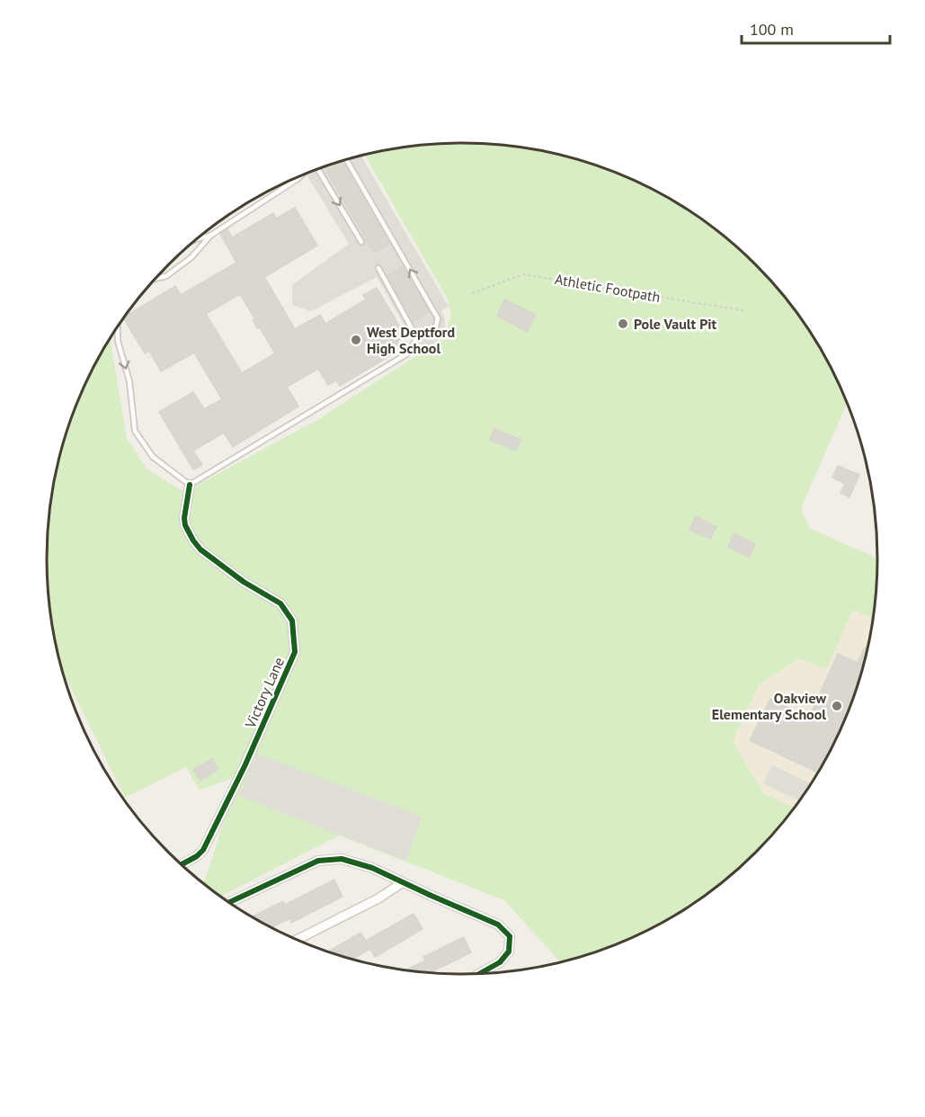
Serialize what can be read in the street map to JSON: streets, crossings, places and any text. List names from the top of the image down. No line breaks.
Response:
{"streets":{"street":["Victory Lane"],"path":["Athletic Footpath"]},"places":["Pole Vault Pit","West Deptford High School","Oakview Elementary School"],"scale_bar":"100 m"}
